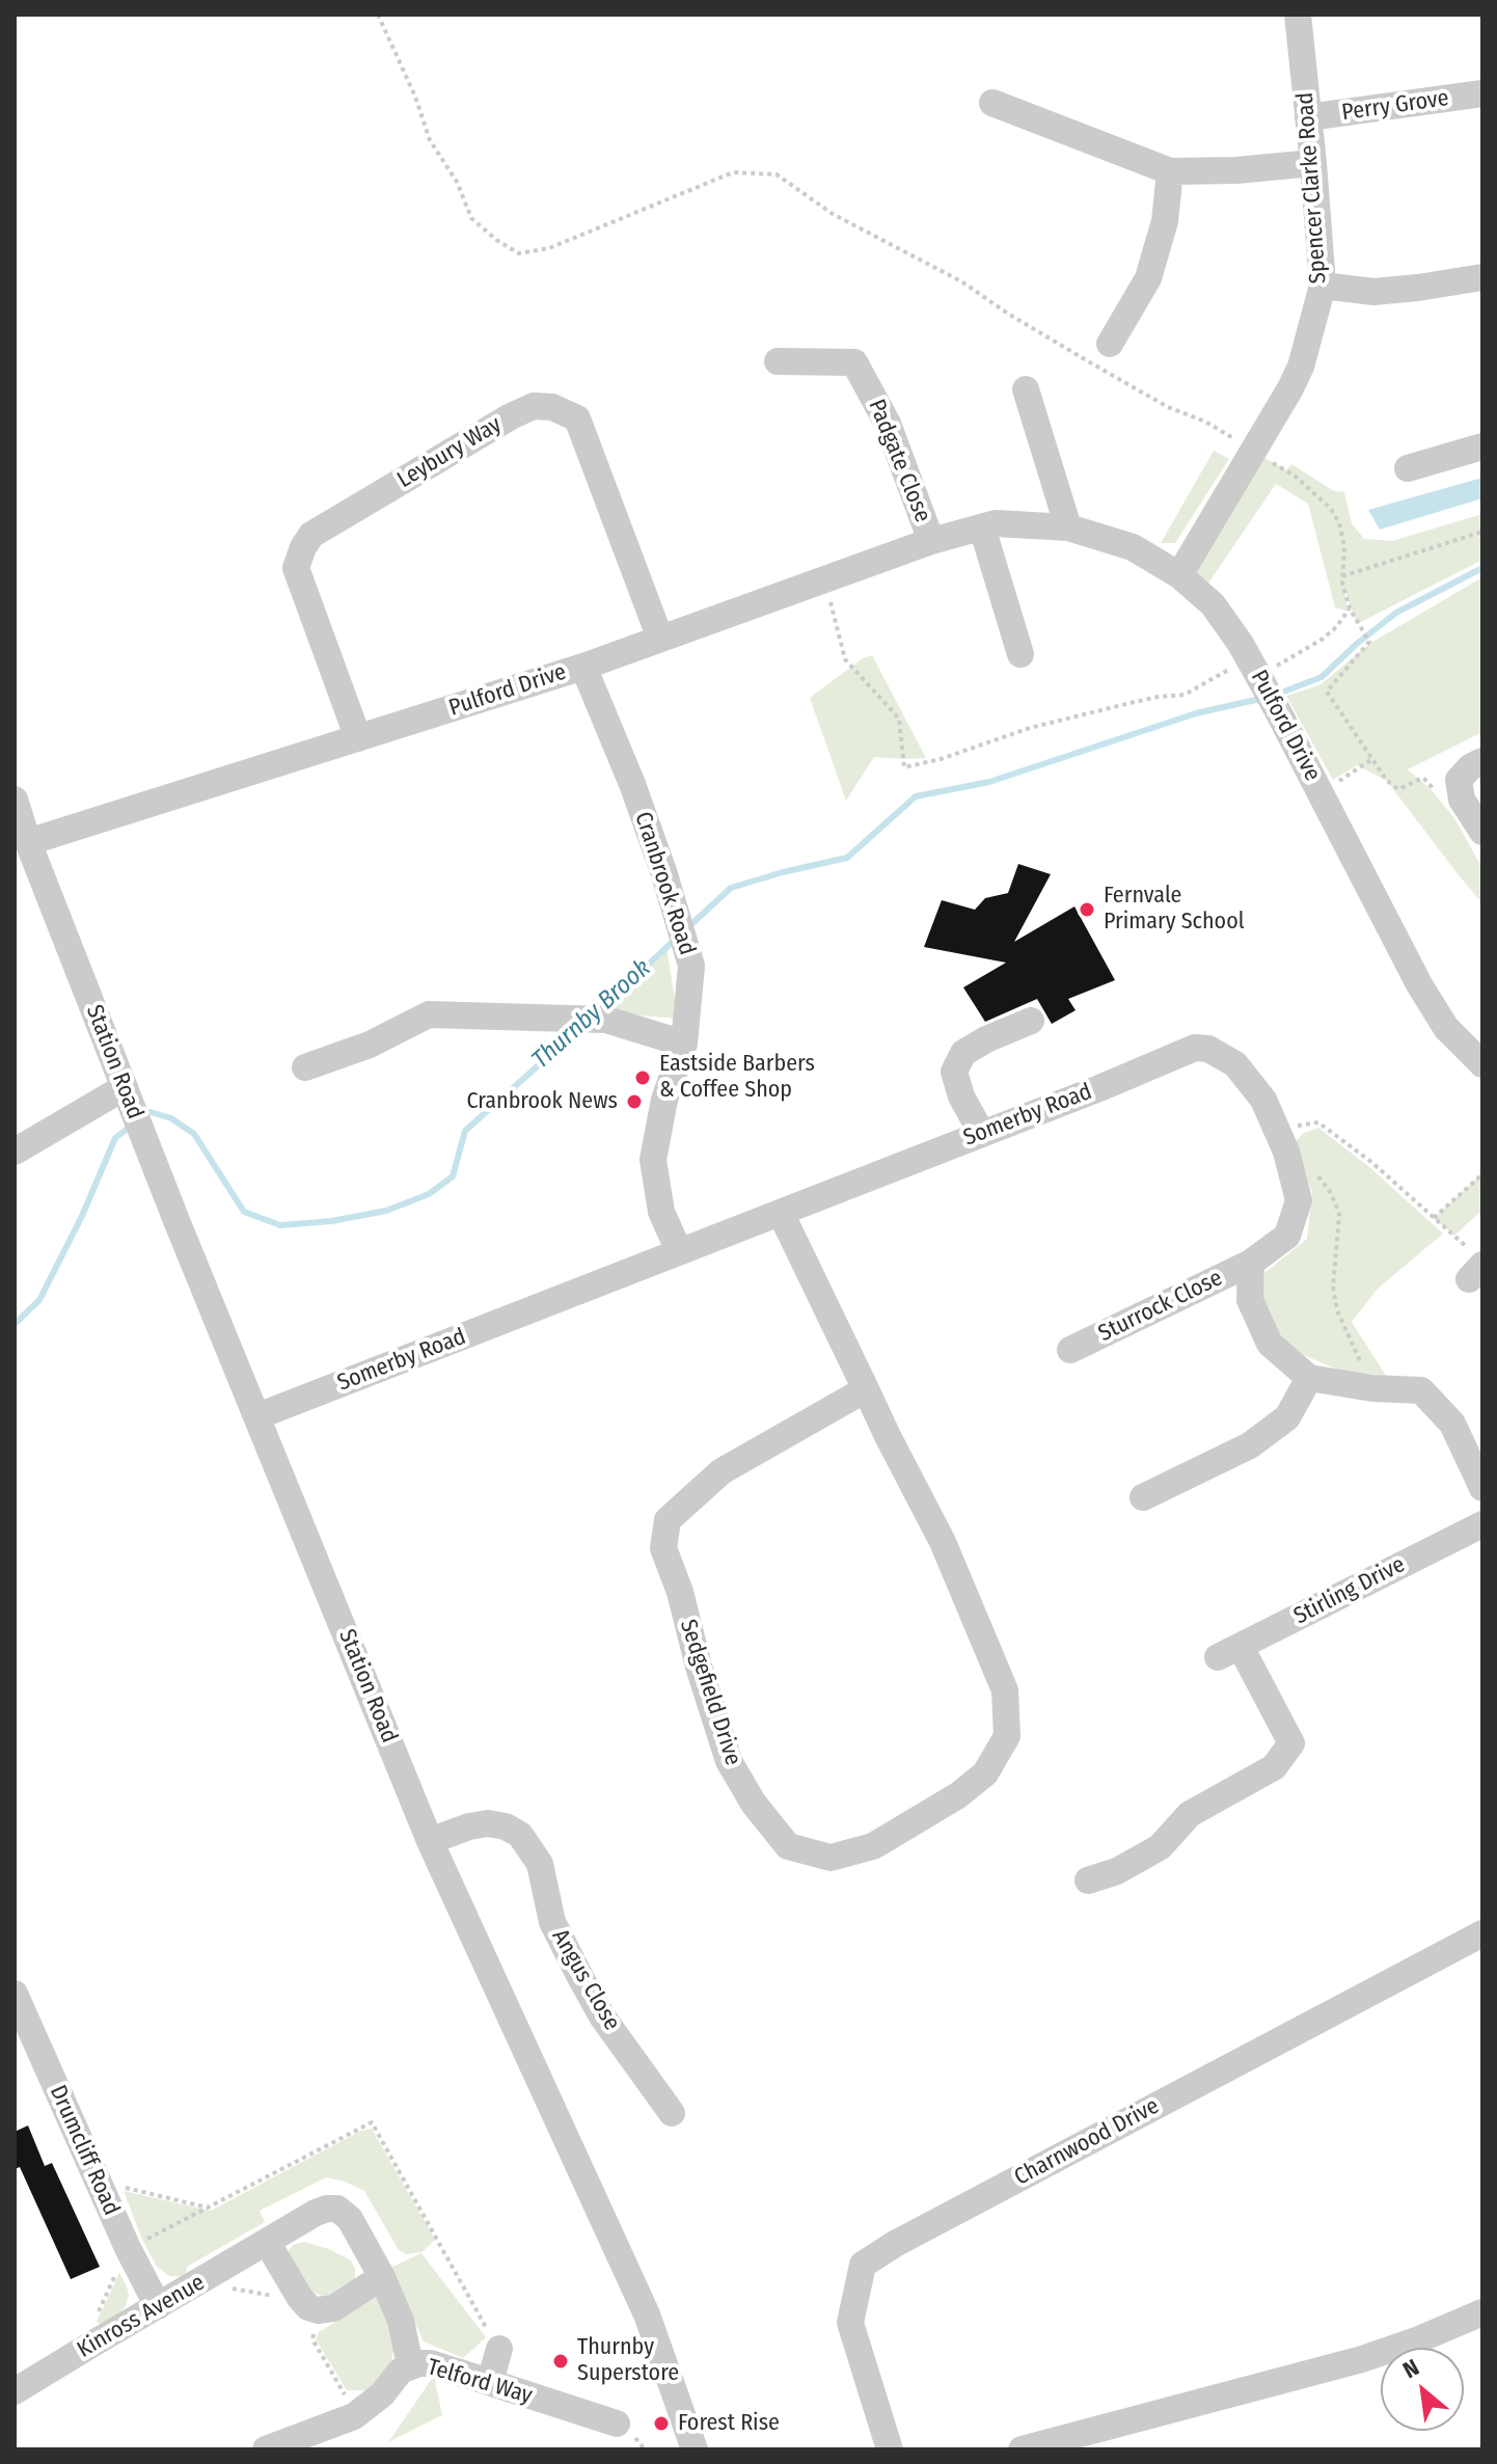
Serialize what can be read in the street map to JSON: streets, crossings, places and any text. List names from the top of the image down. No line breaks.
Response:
{"streets":{"street":["Perry Grove","Spencer Clarke Road","Leybury Way","Padgate Close","Pulford Drive","Cranbrook Road","Station Road","Somerby Road","Sturrock Close","Stirling Drive","Sedgefield Drive","Angus Close","Charnwood Drive","Drumcliff Road","Kinross Avenue","Telford Way"]},"crossings":[["Perry Grove","Spencer Clarke Road"],["Spencer Clarke Road","Pulford Drive"],["Leybury Way","Pulford Drive"],["Padgate Close","Pulford Drive"],["Pulford Drive","Cranbrook Road"],["Pulford Drive","Station Road"],["Cranbrook Road","Somerby Road"],["Station Road","Somerby Road"],["Station Road","Angus Close"],["Somerby Road","Sturrock Close"],["Somerby Road","Sedgefield Drive"],["Drumcliff Road","Kinross Avenue"],["Kinross Avenue","Telford Way"]],"water":["Thurnby Brook"],"places":["Fernvale Primary School","Eastside Barbers & Coffee Shop","Cranbrook News","Thurnby Superstore","Forest Rise"],"north":"top left"}
